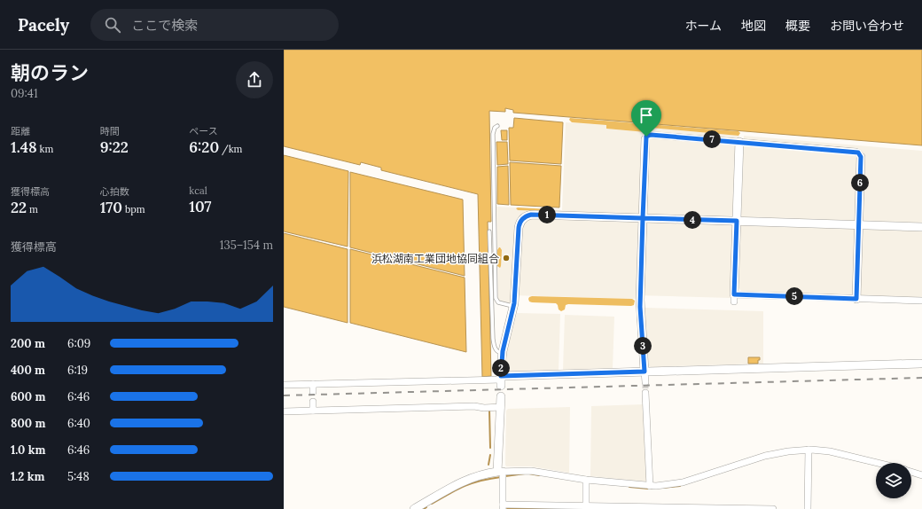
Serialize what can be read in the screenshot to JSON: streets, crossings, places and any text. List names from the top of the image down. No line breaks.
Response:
{"places":["浜松湖南工業団地協同組合"],"page":{"header":"Pacely","search":"ここで検索","nav":["ホーム","地図","概要","お問い合わせ"],"heading":["朝のラン","09:41"],"stats":[["距離","1.48 km"],["時間","9:22"],["ペース","6:20 /km"],["獲得標高","22 m"],["心拍数","170 bpm"],["kcal","107"]],"pins":["7","6","1","4","5","3","2"],"chart":["獲得標高","135–154 m"],"list":[{"name":"200 m","note":"6:09"},{"name":"400 m","note":"6:19"},{"name":"600 m","note":"6:46"},{"name":"800 m","note":"6:40"},{"name":"1.0 km","note":"6:46"},{"name":"1.2 km","note":"5:48"}]}}
